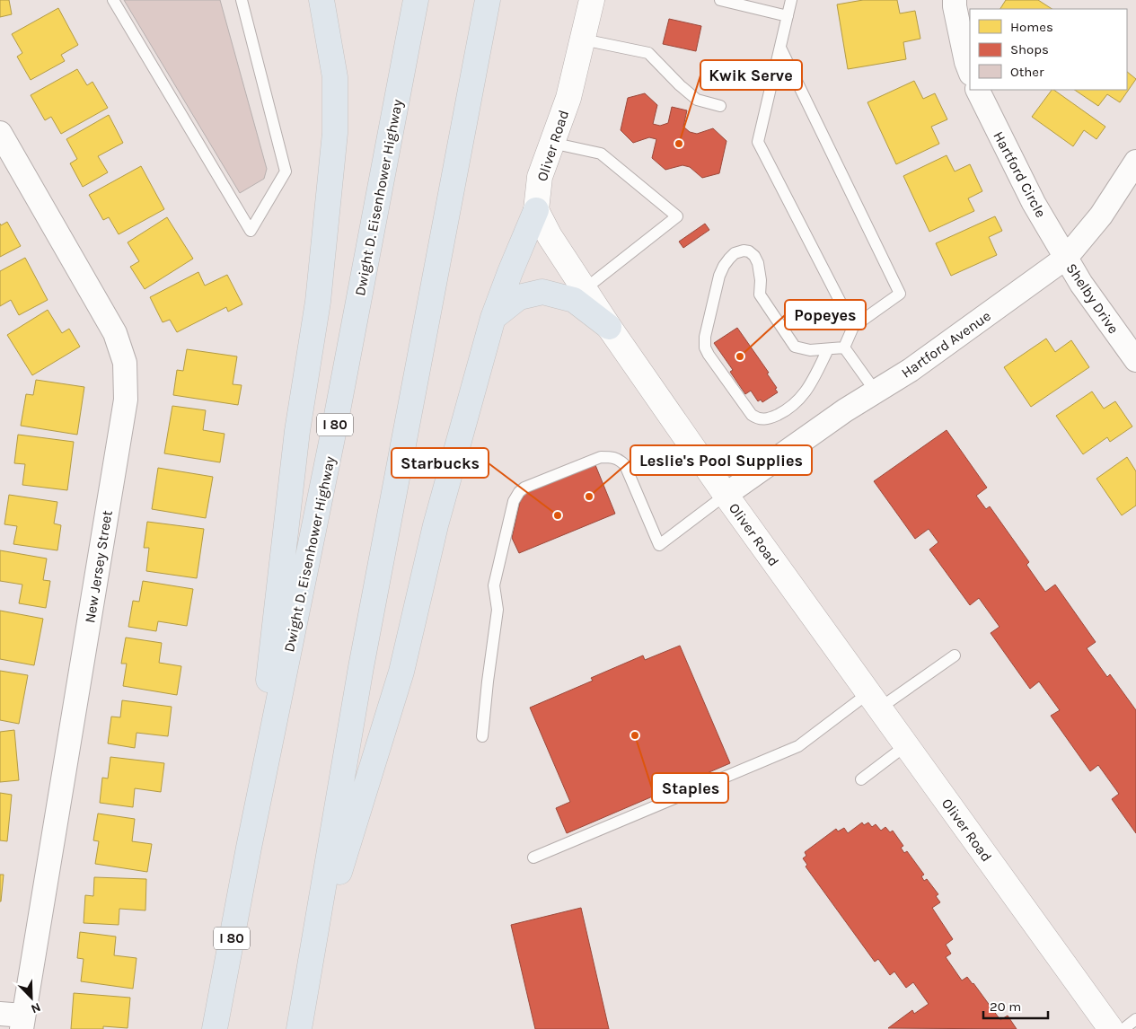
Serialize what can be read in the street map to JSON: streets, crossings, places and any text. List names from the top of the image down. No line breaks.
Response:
{"streets":{"highway":["Dwight D. Eisenhower Highway","I 80"],"street":["Oliver Road","Hartford Circle","Shelby Drive","Hartford Avenue","New Jersey Street"]},"crossings":[["Oliver Road","Hartford Avenue"],["Hartford Circle","Shelby Drive"],["Hartford Circle","Hartford Avenue"],["Shelby Drive","Hartford Avenue"]],"places":["Kwik Serve","Popeyes","Leslie's Pool Supplies","Starbucks","Staples"],"legend":["Homes","Shops","Other"],"scale_bar":"20 m","north":"bottom right"}
